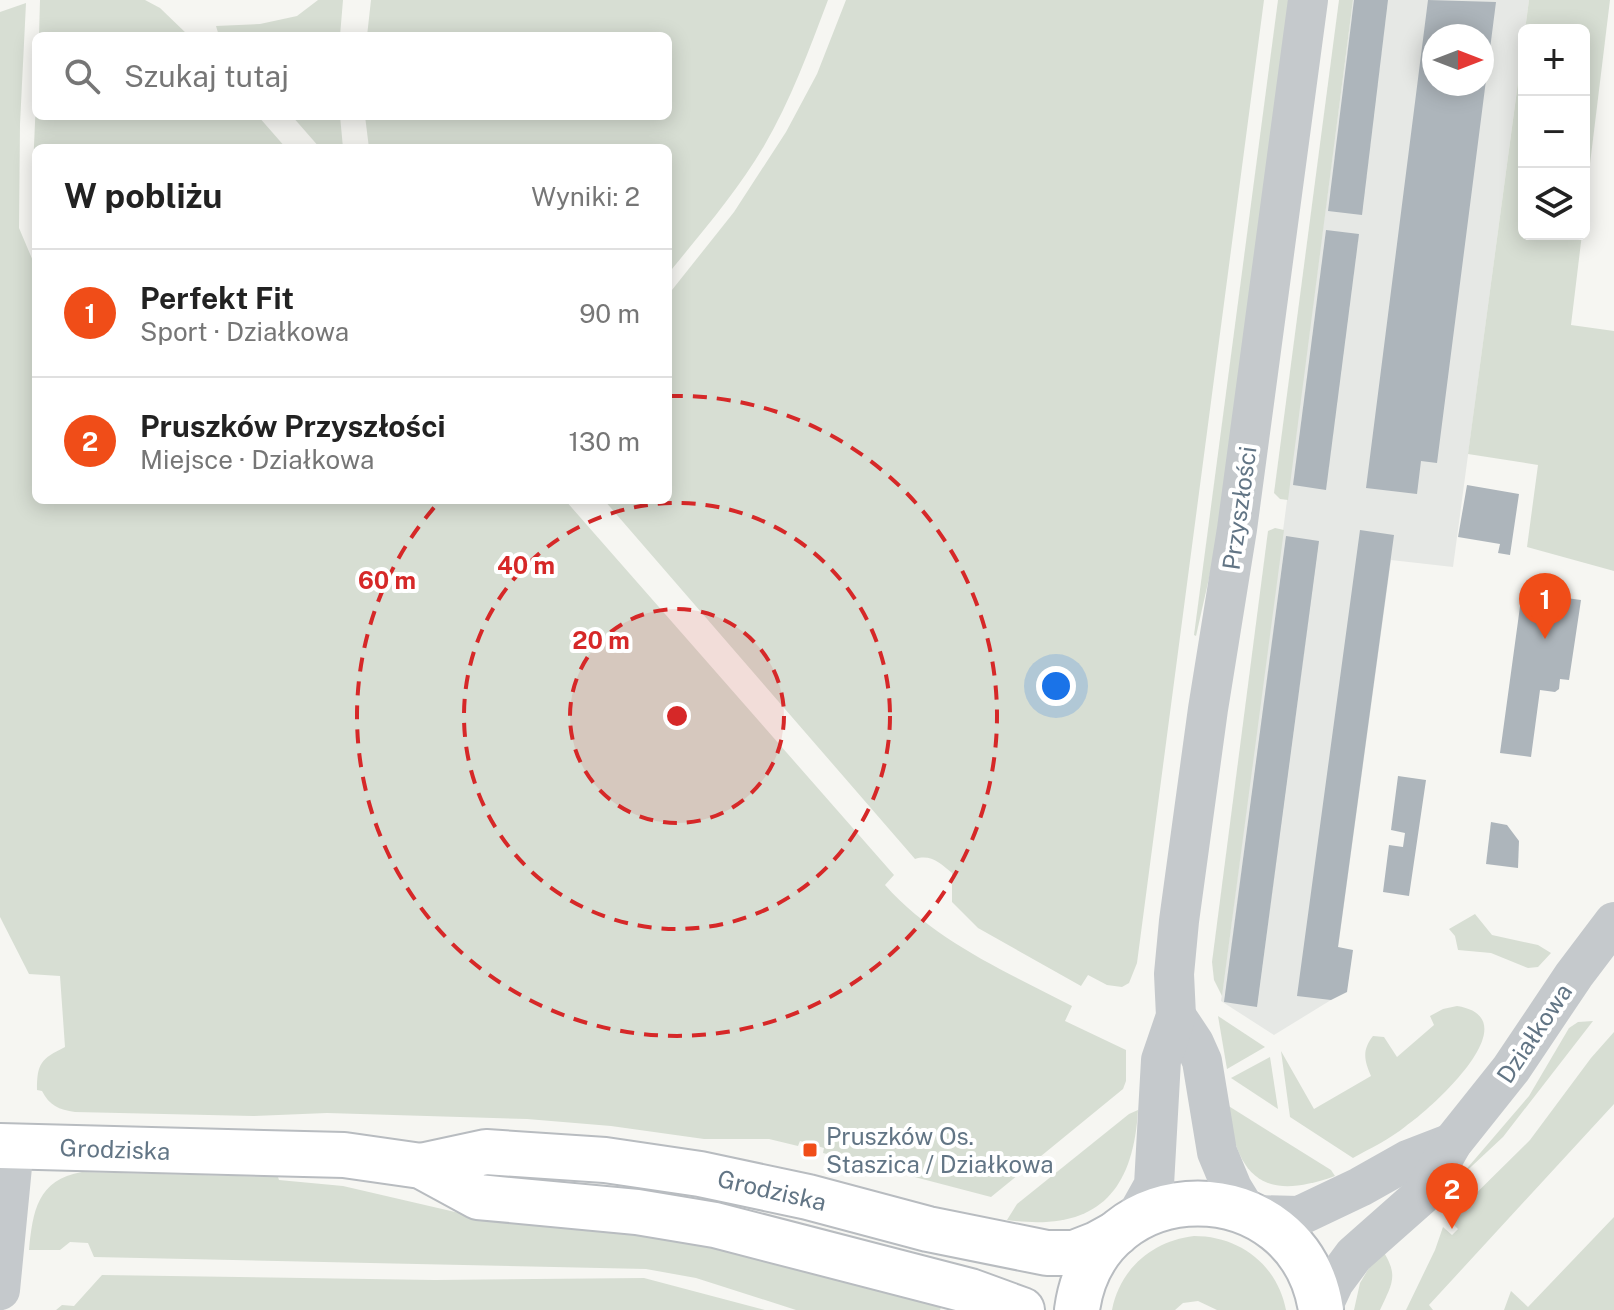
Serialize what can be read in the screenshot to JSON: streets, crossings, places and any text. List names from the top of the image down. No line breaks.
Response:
{"streets":{"main road":["Grodziska"],"street":["Przyszłości","Działkowa"]},"crossings":[["Przyszłości","Grodziska"]],"places":{"transit":["Pruszków Os. Staszica / Działkowa"]},"north":"right","page":{"map_buttons":["+","−"],"search":"Szukaj tutaj","heading":["W pobliżu","Wyniki: 2"],"list":[{"mark":"1","name":"Perfekt Fit","note":"Sport · Działkowa","value":"90 m"},{"mark":"2","name":"Pruszków Przyszłości","note":"Miejsce · Działkowa","value":"130 m"}],"pins":["1","2"]},"rings":["40 m","60 m","20 m"]}
